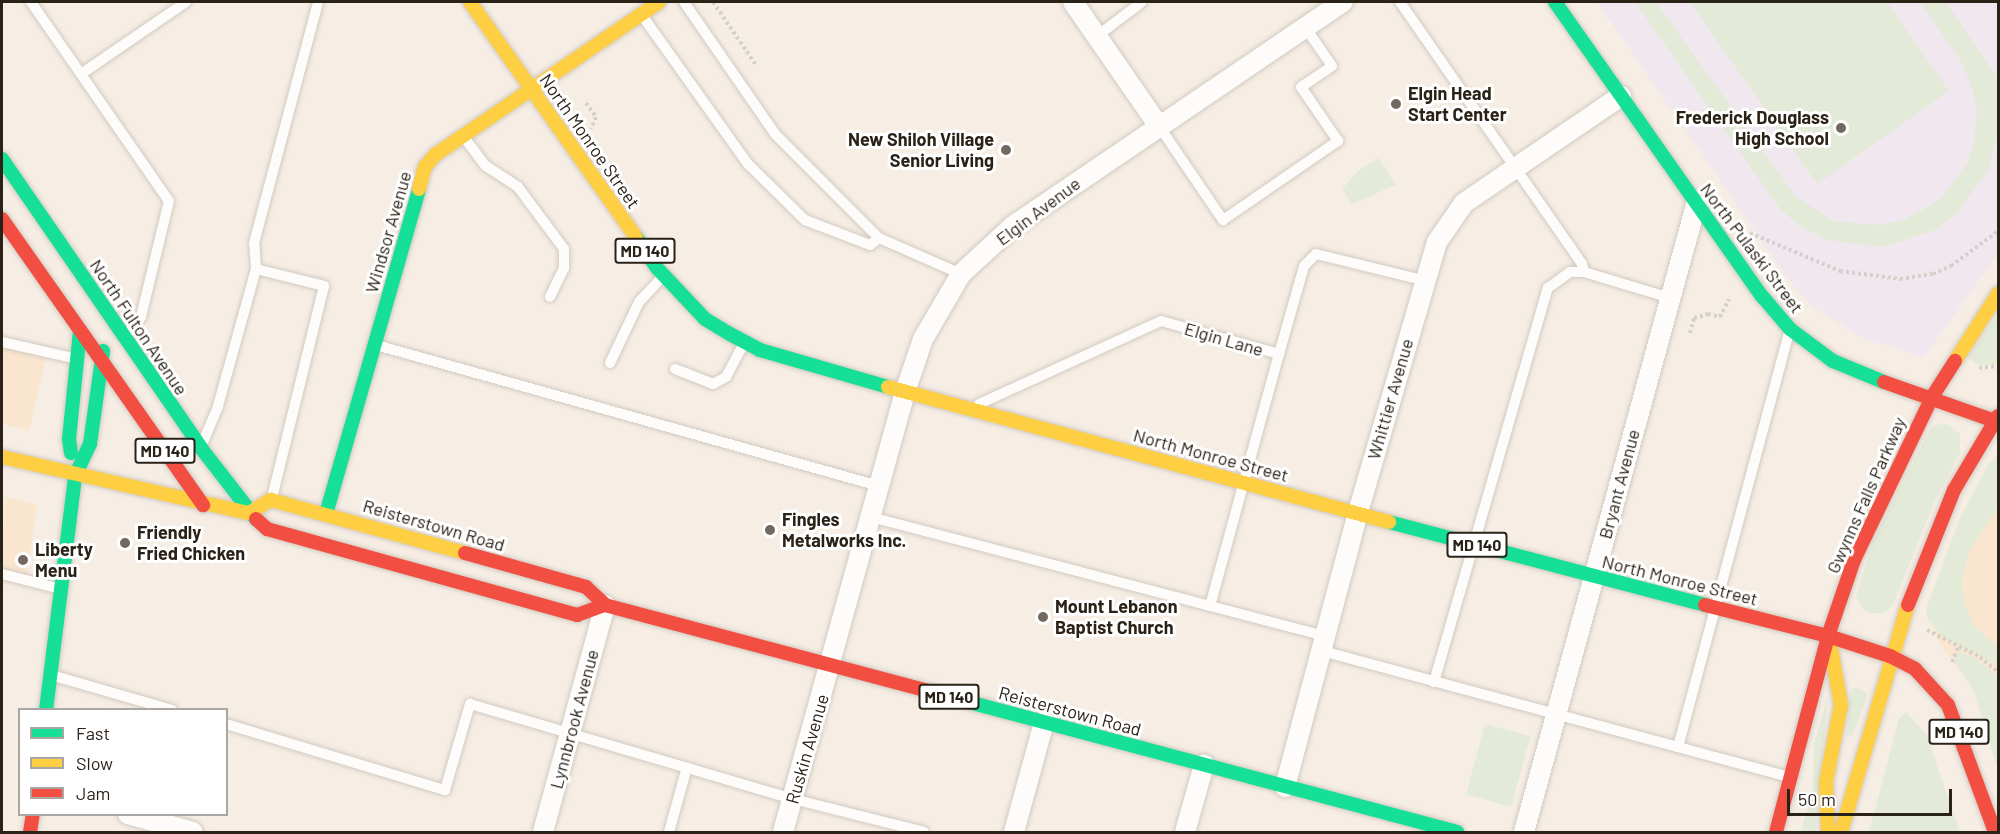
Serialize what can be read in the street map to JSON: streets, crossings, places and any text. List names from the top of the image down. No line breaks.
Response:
{"streets":{"main road":["North Monroe Street","Windsor Avenue","North Pulaski Street","MD 140","North Fulton Avenue","Gwynns Falls Parkway","Reisterstown Road"],"street":["Elgin Avenue","Whittier Avenue","Bryant Avenue","Lynnbrook Avenue","Ruskin Avenue"],"lane":["Elgin Lane"]},"crossings":[["North Monroe Street","Elgin Avenue"],["North Monroe Street","Windsor Avenue"],["North Monroe Street","Elgin Lane"],["North Monroe Street","Whittier Avenue"],["North Monroe Street","Bryant Avenue"],["North Monroe Street","Gwynns Falls Parkway"],["Elgin Avenue","Reisterstown Road"],["Elgin Avenue","Ruskin Avenue"],["Windsor Avenue","Reisterstown Road"],["North Pulaski Street","Whittier Avenue"],["North Pulaski Street","Bryant Avenue"],["North Pulaski Street","Gwynns Falls Parkway"],["Elgin Lane","Whittier Avenue"],["Whittier Avenue","Reisterstown Road"],["Reisterstown Road","Lynnbrook Avenue"],["Reisterstown Road","Ruskin Avenue"]],"places":["Elgin Head Start Center","Frederick Douglass High School","New Shiloh Village Senior Living","Fingles Metalworks Inc.","Friendly Fried Chicken","Liberty Menu","Mount Lebanon Baptist Church"],"legend":["Fast","Slow","Jam"],"scale_bar":"50 m"}
